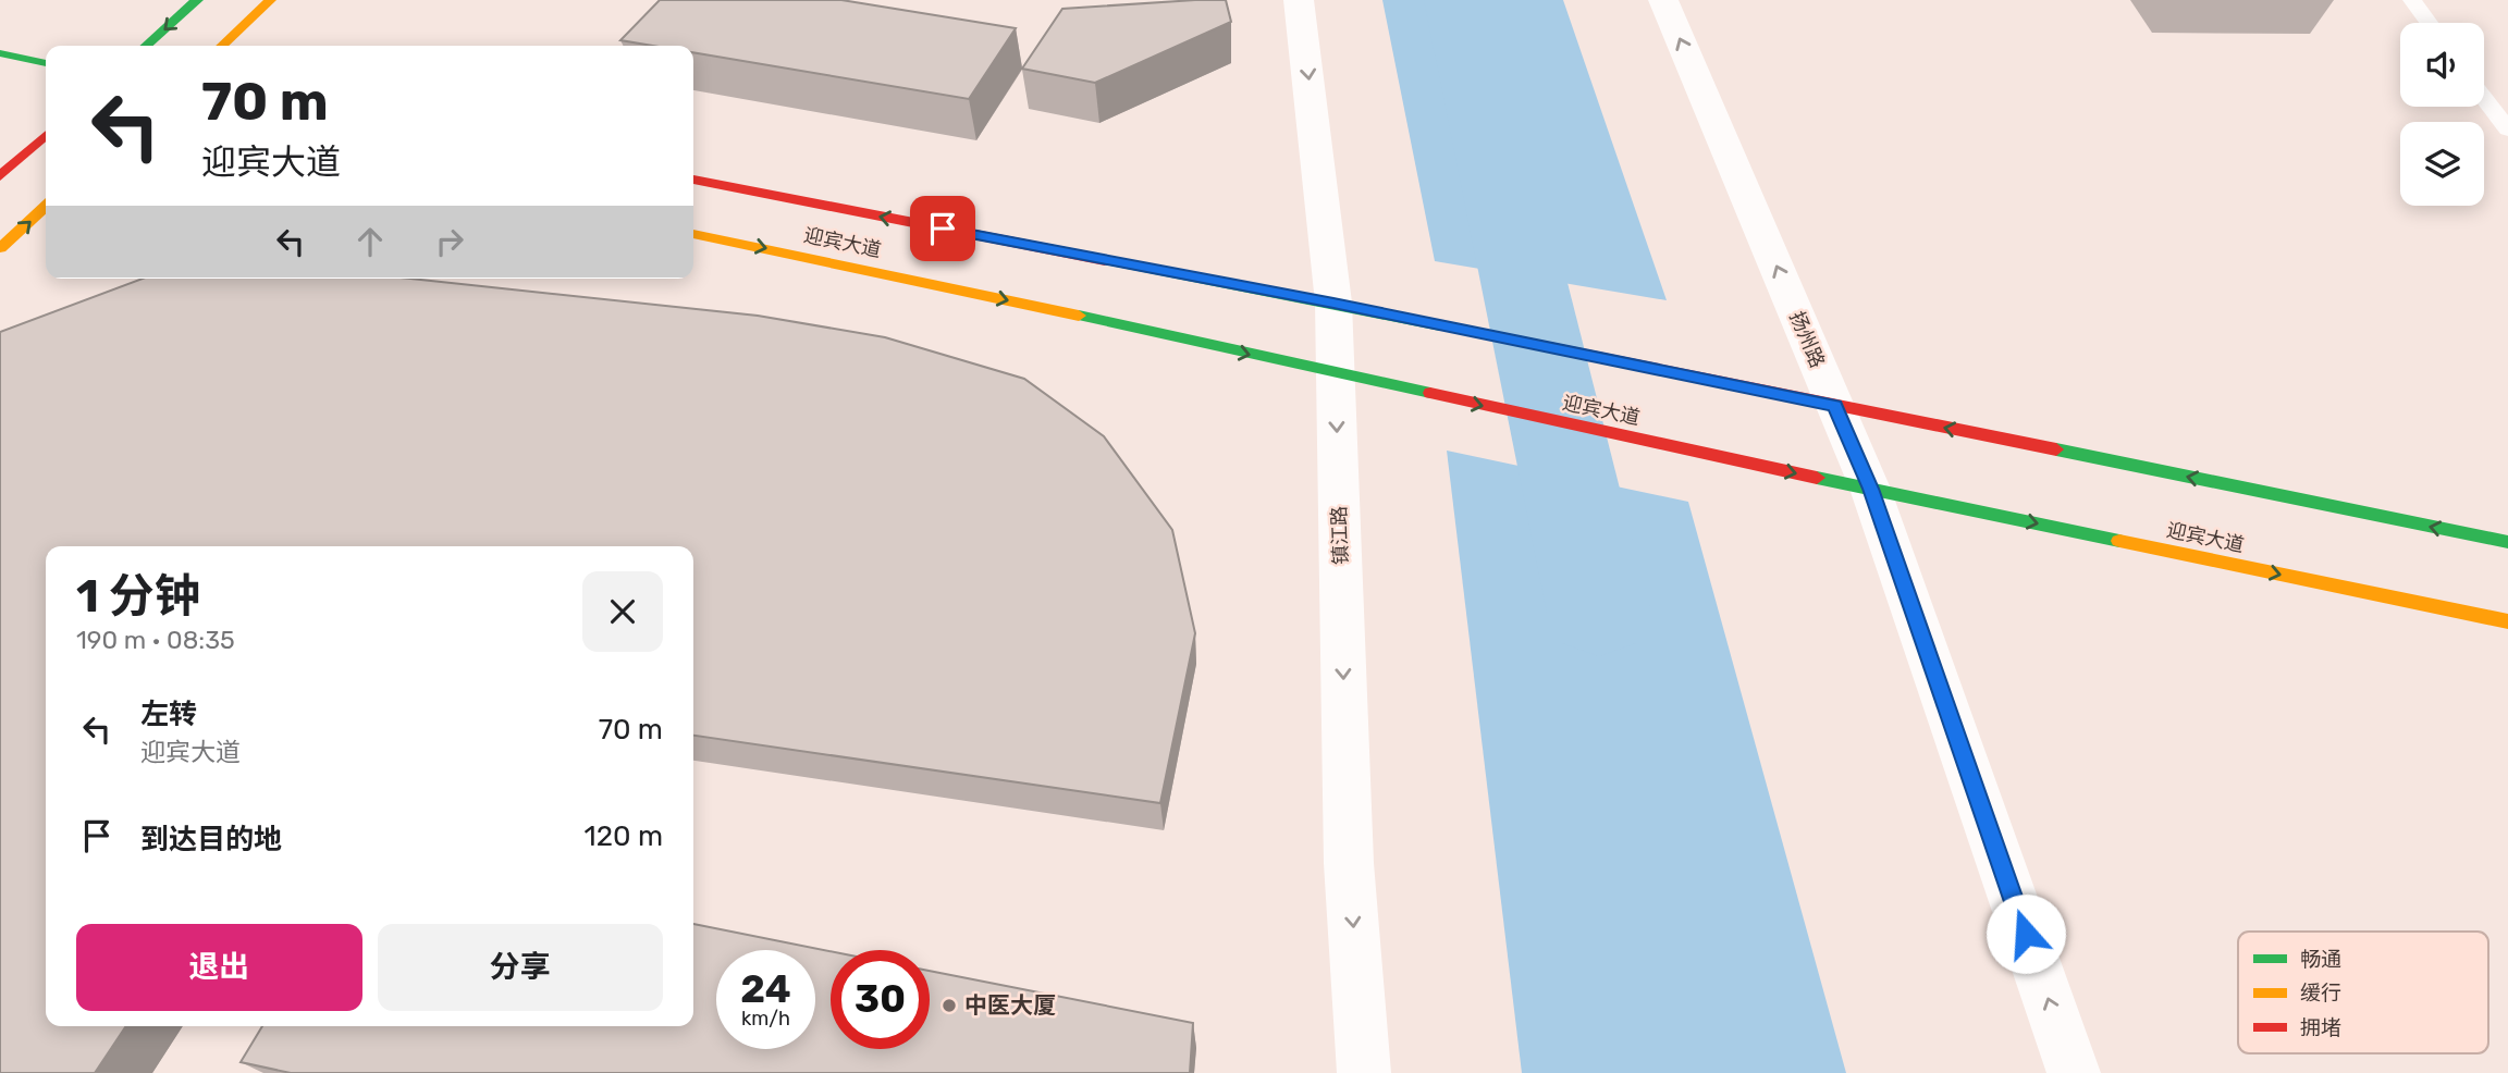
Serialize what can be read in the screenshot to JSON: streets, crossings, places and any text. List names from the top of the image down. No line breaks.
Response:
{"streets":{"main road":["迎宾大道"],"street":["扬州路","镇江路"]},"crossings":[["迎宾大道","扬州路"],["迎宾大道","镇江路"]],"one_way":["扬州路","镇江路"],"places":["中医大厦"],"legend":["畅通","缓行","拥堵"],"page":{"turn":["70 m","迎宾大道"],"heading":["1 分钟","190 m · 08:35"],"list":[{"name":"左转","note":"迎宾大道","value":"70 m"},{"name":"到达目的地","value":"120 m"}],"buttons":["退出","分享"],"speed":"24 km/h","limit":"30"}}
